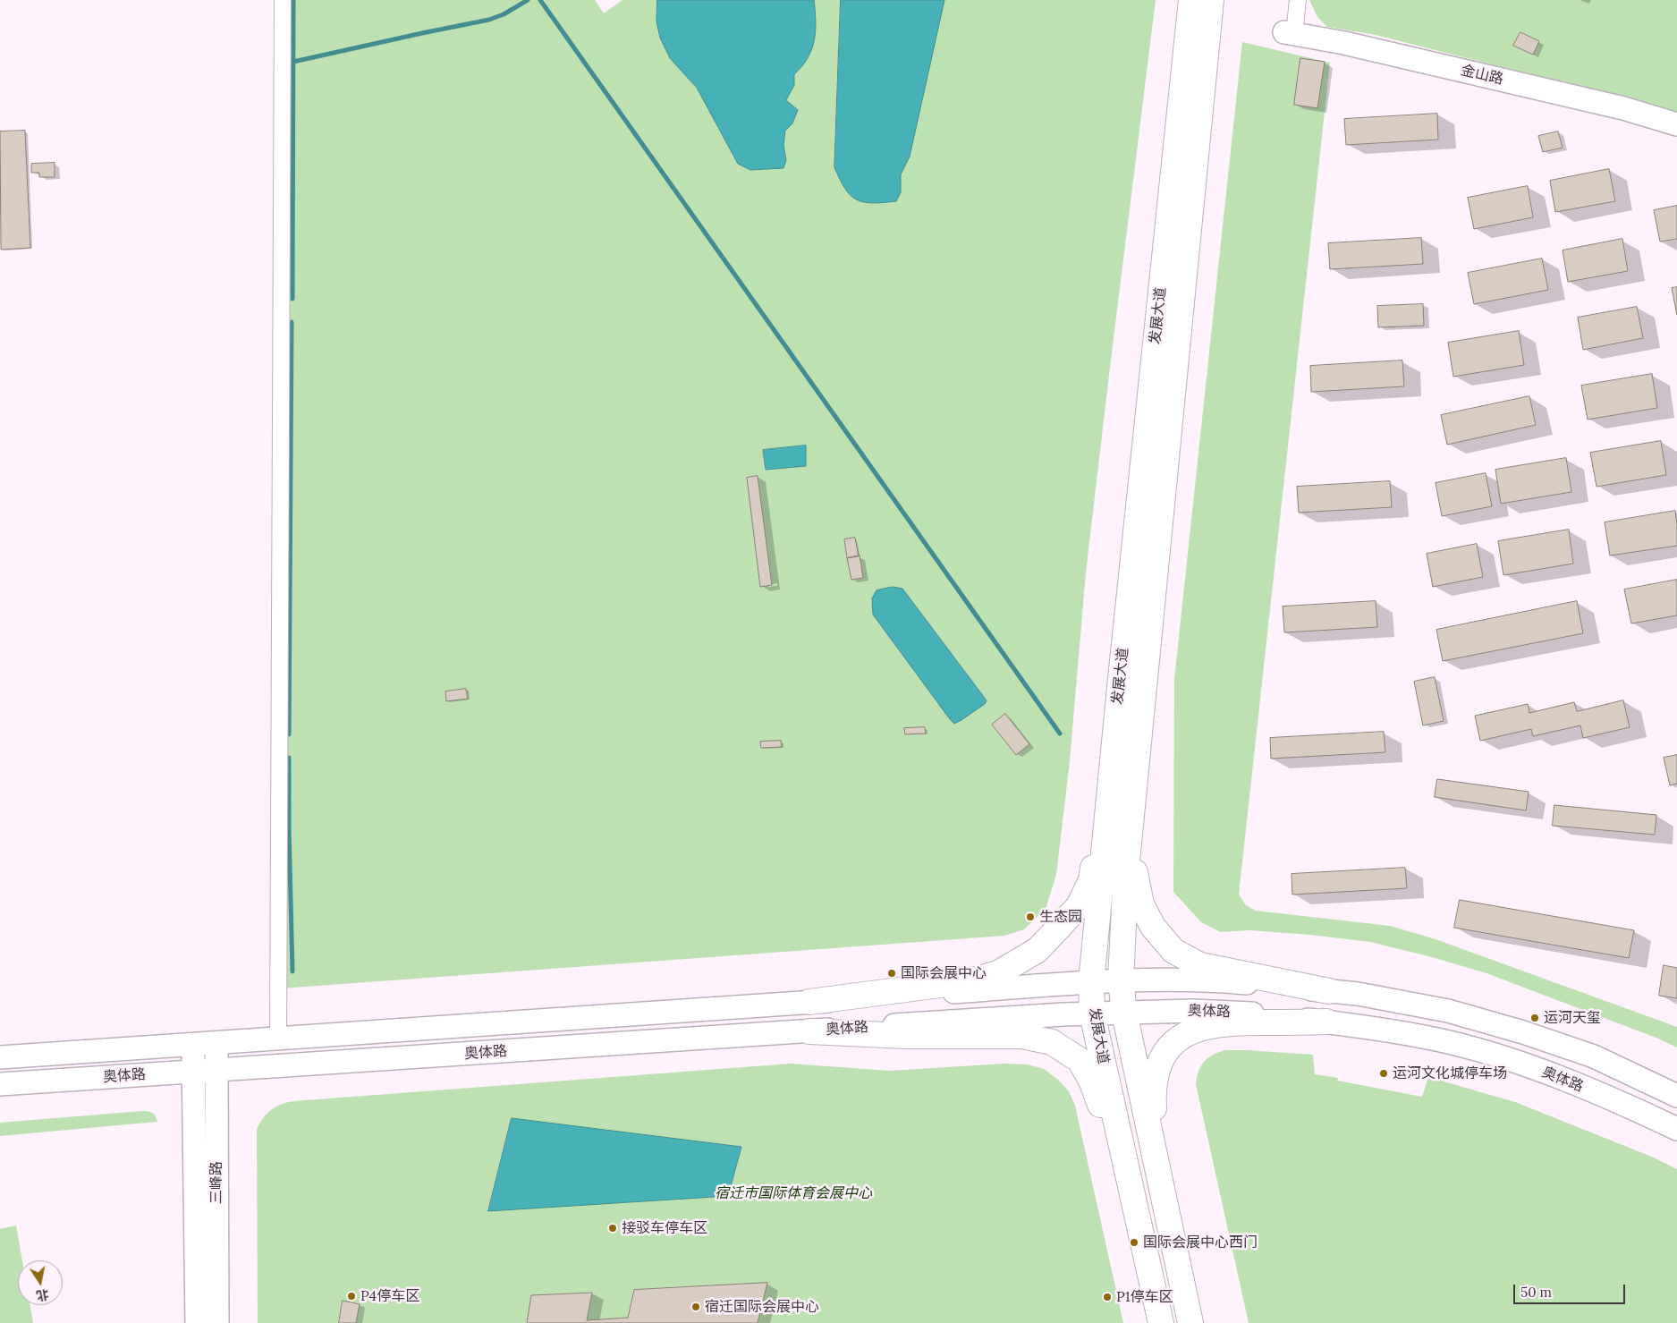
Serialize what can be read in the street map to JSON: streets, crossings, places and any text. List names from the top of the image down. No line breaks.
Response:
{"streets":{"main road":["金山路","发展大道","奥体路","三峰路"]},"crossings":[["发展大道","奥体路"],["奥体路","三峰路"]],"parks":["宿迁市国际体育会展中心"],"places":["生态园","国际会展中心","运河天玺","运河文化城停车场","接驳车停车区","国际会展中心西门","P4停车区","P1停车区","宿迁国际会展中心"],"scale_bar":"50 m","north":"bottom"}
